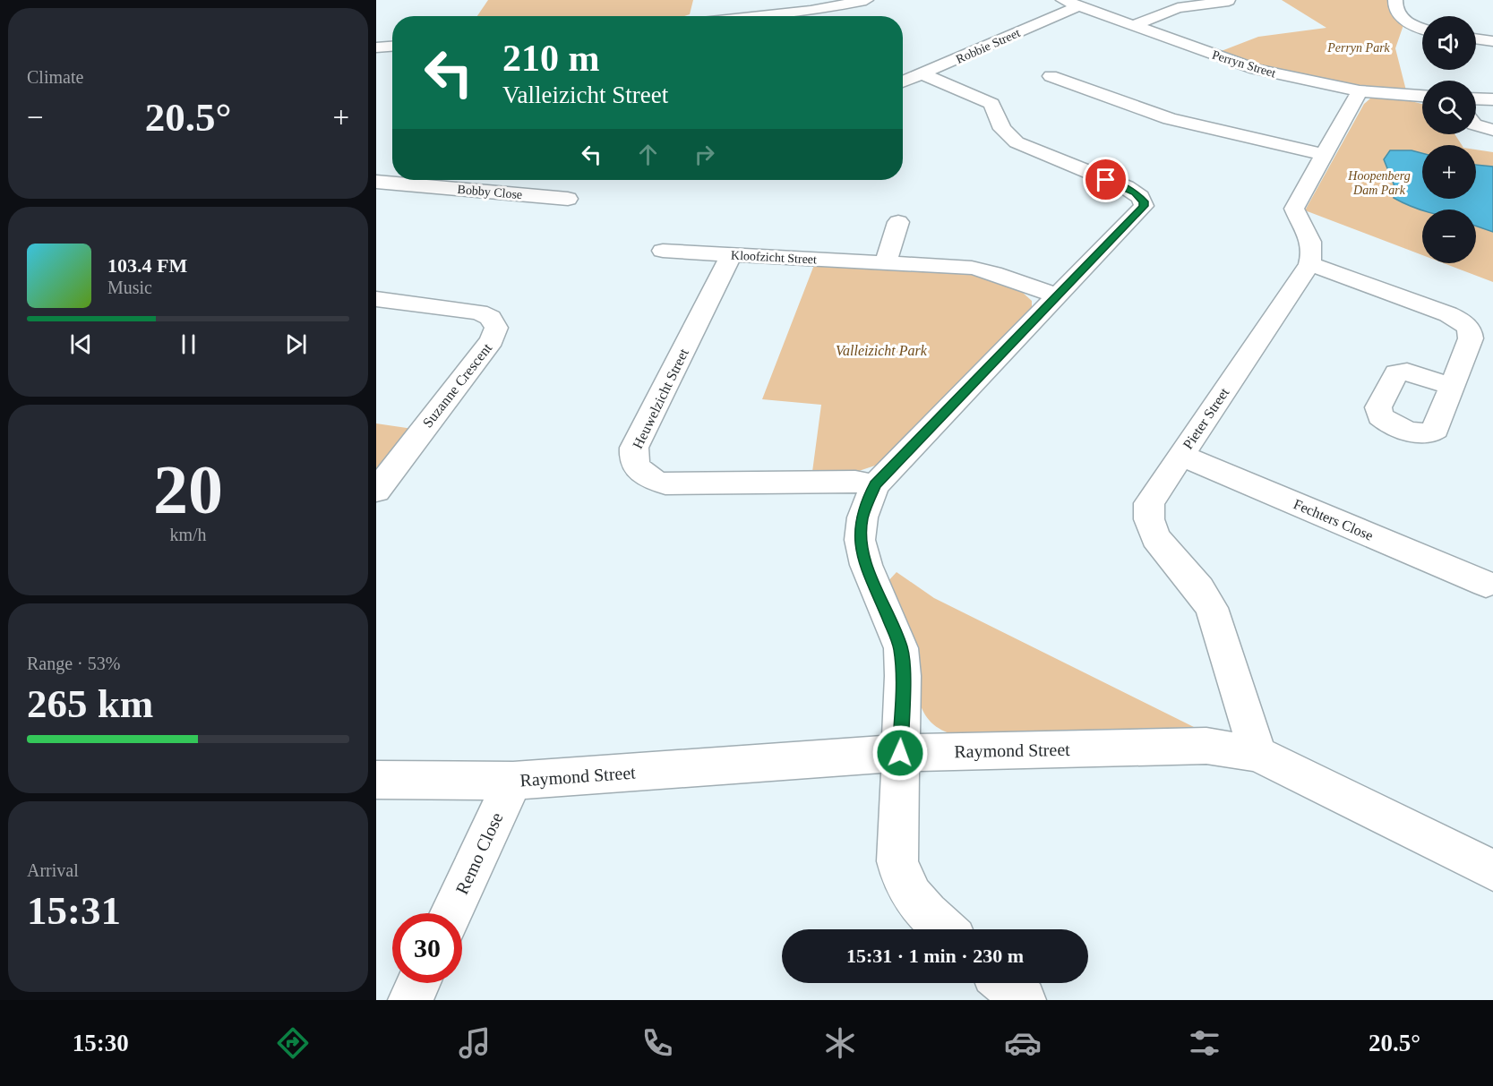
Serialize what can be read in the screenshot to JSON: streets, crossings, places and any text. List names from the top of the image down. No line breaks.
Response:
{"streets":{"street":["Robbie Street","Perryn Street","Bobby Close","Kloofzicht Street","Suzanne Crescent","Heuwelzicht Street","Pieter Street","Fechters Close","Raymond Street","Remo Close"]},"crossings":[["Robbie Street","Perryn Street"],["Kloofzicht Street","Heuwelzicht Street"],["Pieter Street","Fechters Close"],["Pieter Street","Raymond Street"],["Raymond Street","Remo Close"]],"parks":["Perryn Park","Hoopenberg Dam Park","Valleizicht Park"],"page":{"tile":["Climate",["20","km/h"],["Range · 53%","265 km"],["Arrival","15:31"]],"map_buttons":["+","−"],"turn":["210 m","Valleizicht Street"],"heat":["−","20.5°","+"],"song":["103.4 FM","Music"],"limit":"30","trip":"15:31 · 1 min · 230 m","tabs":["15:30","20.5°"]}}
